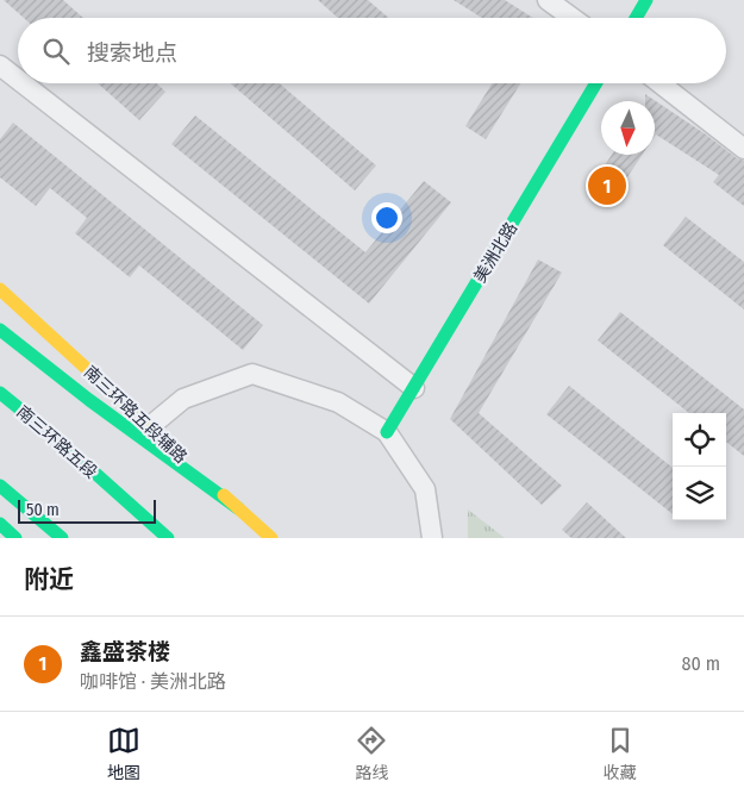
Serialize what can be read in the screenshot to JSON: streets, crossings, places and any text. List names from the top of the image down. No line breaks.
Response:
{"streets":{"main road":["美洲北路","南三环路五段辅路","南三环路五段"]},"scale_bar":"50 m","north":"bottom","page":{"search":"搜索地点","pins":"1","scale":"50 m","heading":"附近","list":[{"mark":"1","name":"鑫盛茶楼","note":"咖啡馆 · 美洲北路","value":"80 m"}],"nav":["地图","路线","收藏"]}}
